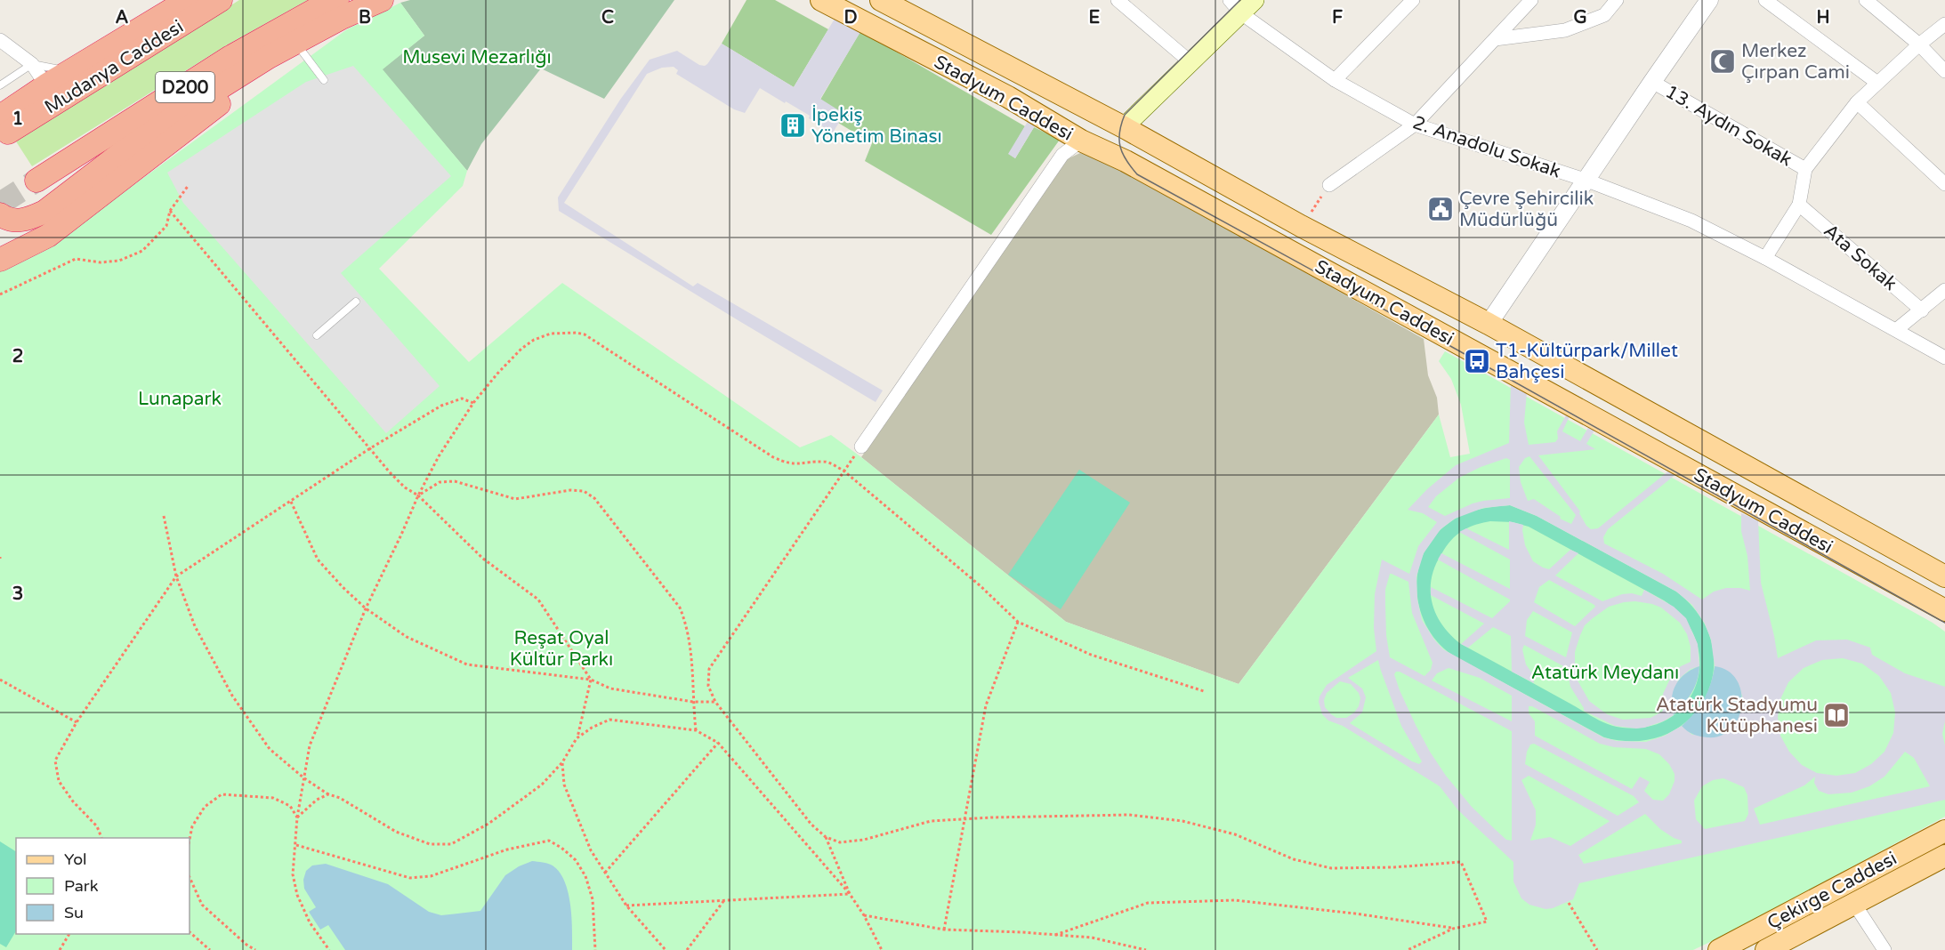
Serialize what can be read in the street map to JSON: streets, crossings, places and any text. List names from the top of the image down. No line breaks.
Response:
{"streets":{"highway":["Mudanya Caddesi","D200"],"main road":["Stadyum Caddesi","Çekirge Caddesi"],"street":["13. Aydın Sokak","2. Anadolu Sokak","Ata Sokak"]},"parks":["Musevi Mezarlığı","Lunapark","Reşat Oyal Kültür Parkı","Atatürk Meydanı"],"places":{"mosque":["Merkez Çırpan Cami"],"building":["İpekiş Yönetim Binası"],"public building":["Çevre Şehircilik Müdürlüğü"],"bus stop":["T1-Kültürpark/Millet Bahçesi"],"library":["Atatürk Stadyumu Kütüphanesi"]},"legend":["Yol","Park","Su"],"grid":{"columns":["A","B","C","D","E","F","G","H"],"rows":["1","2","3"]}}
